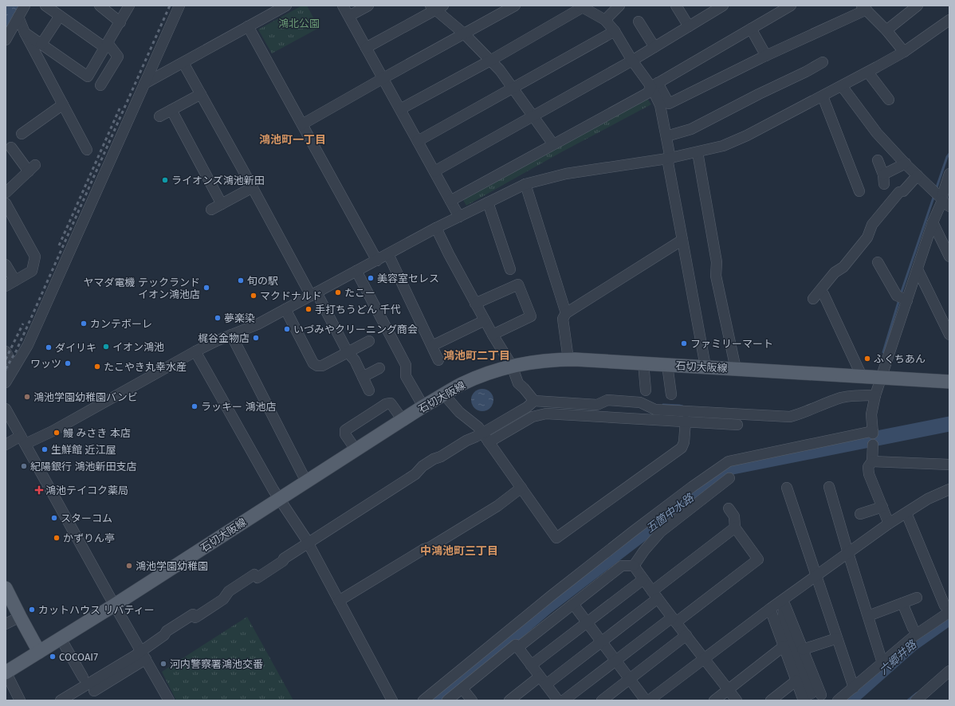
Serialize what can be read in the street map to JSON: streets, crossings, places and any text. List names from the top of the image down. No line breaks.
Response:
{"streets":{"main road":["石切大阪線"]},"districts":["鴻池町一丁目","鴻池町二丁目","中鴻池町三丁目"],"water":["五箇中水路","六郷井路"],"parks":["鴻北公園"],"places":{"other":["ライオンズ鴻池新田","美容室セレス","旬の駅","ヤマダ電機 テックランド イオン鴻池店","たこー","マクドナルド","手打ちうどん 千代","夢楽染","カンテボーレ","いづみやクリーニング商会","梶谷金物店","ファミリーマート","イオン鴻池","ダイリキ","ふくちあん","ワッツ","たこやき丸幸水産","鴻池学園幼稚園バンビ","ラッキー 鴻池店","鰻 みさき 本店","生鮮館 近江屋","紀陽銀行 鴻池新田支店","スターコム","かずりん亭","鴻池学園幼稚園","カットハウス リバティー","COCOAI7","河内警察署鴻池交番"],"health":["鴻池テイコク薬局"]}}
